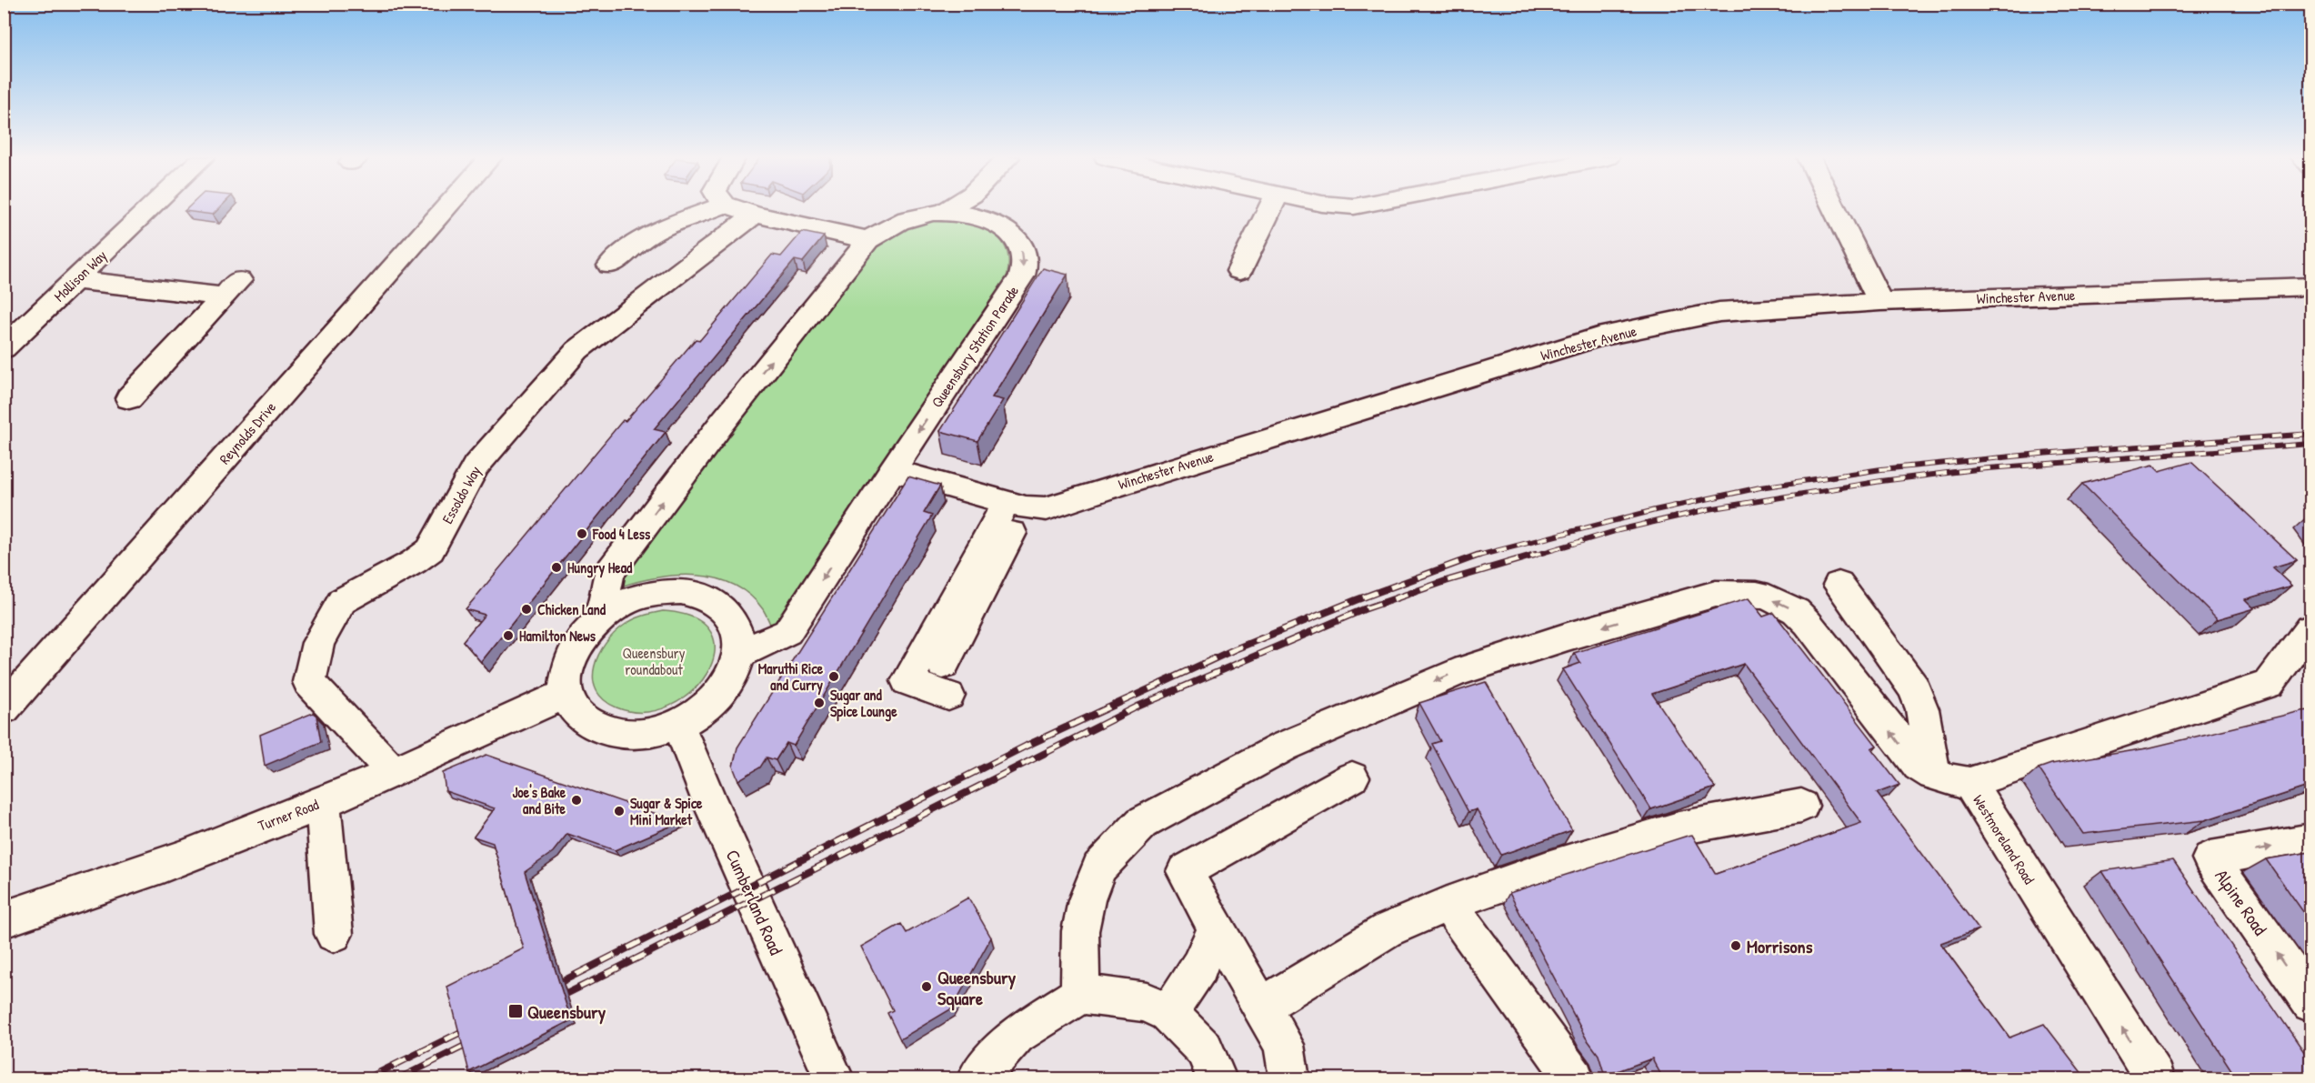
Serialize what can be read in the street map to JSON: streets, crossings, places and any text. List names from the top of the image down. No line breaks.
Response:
{"streets":{"street":["Mollison Way","Winchester Avenue","Queensbury Station Parade","Reynolds Drive","Essoldo Way","Turner Road","Westmoreland Road","Cumberland Road","Alpine Road"]},"crossings":[["Winchester Avenue","Queensbury Station Parade"],["Queensbury Station Parade","Turner Road"],["Queensbury Station Parade","Cumberland Road"],["Essoldo Way","Turner Road"],["Turner Road","Cumberland Road"]],"one_way":["Westmoreland Road"],"parks":["Queensbury roundabout"],"places":{"other":["Food 4 Less","Hungry Head","Chicken Land","Hamilton News","Maruthi Rice and Curry","Sugar and Spice Lounge","Joe's Bake and Bite","Sugar & Spice Mini Market","Morrisons","Queensbury Square"],"transit":["Queensbury"]}}
